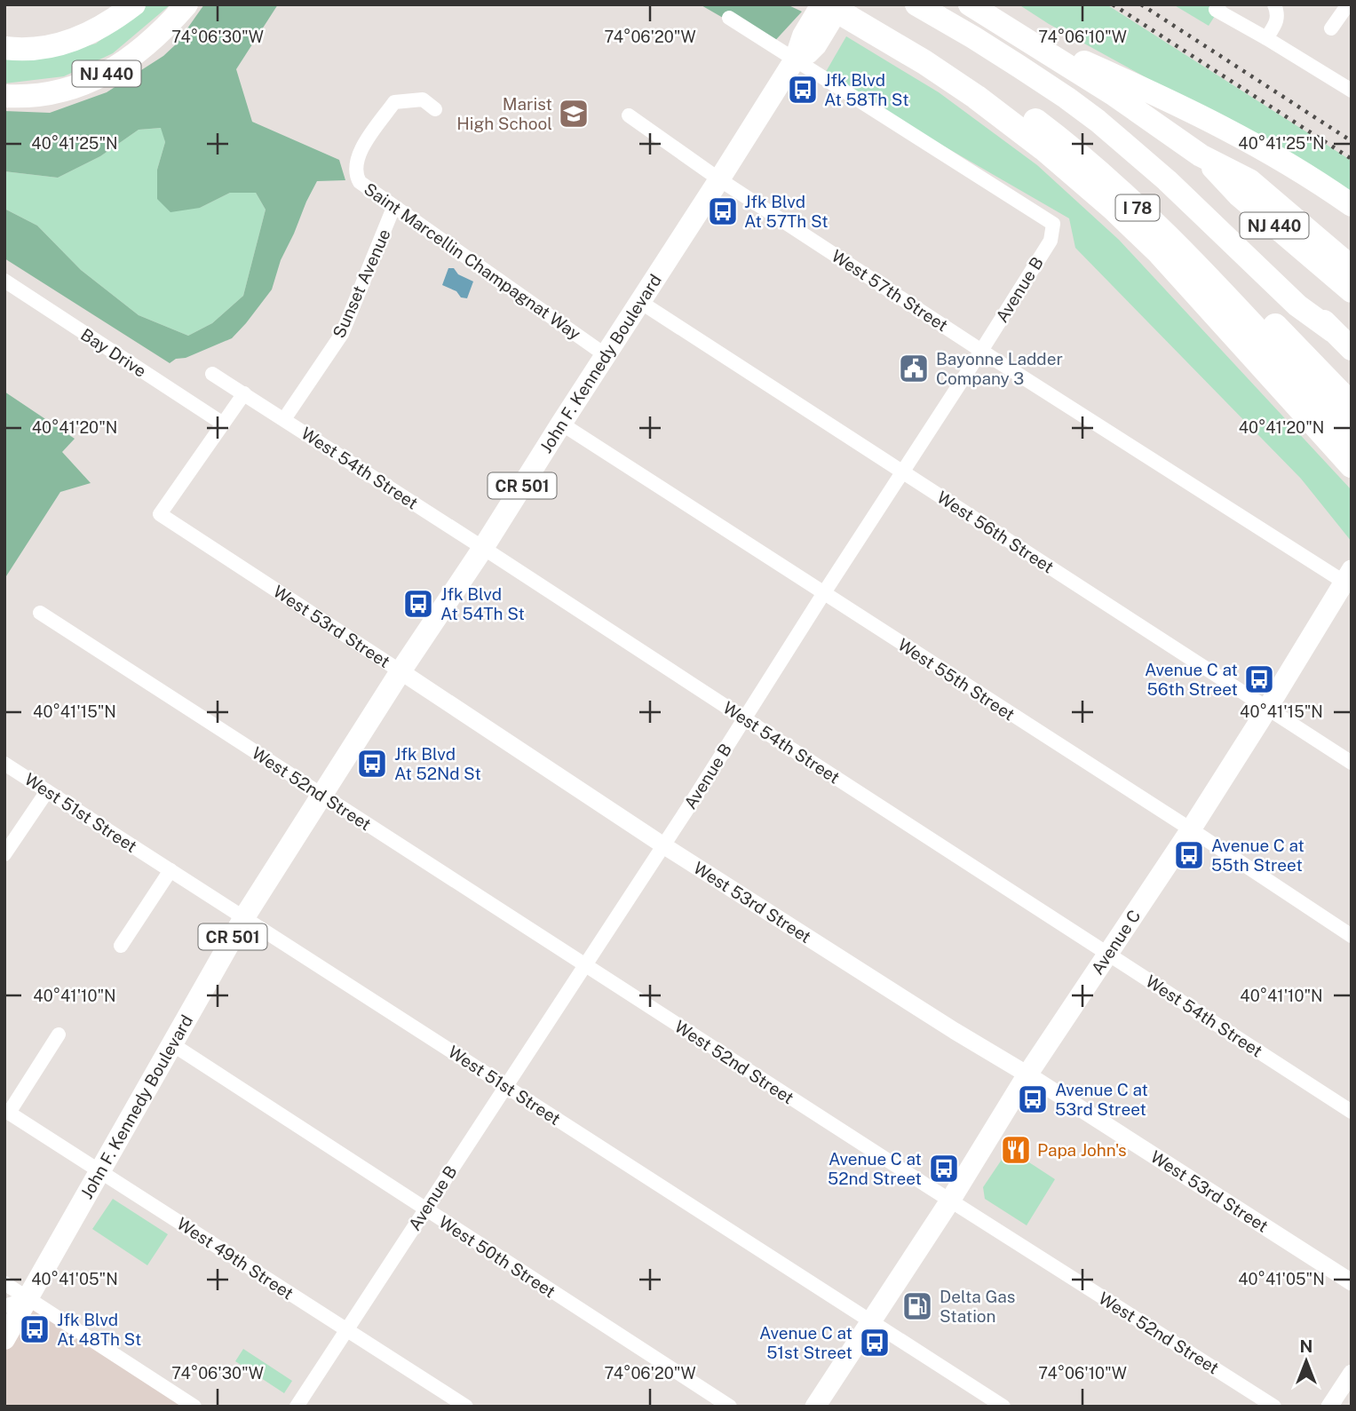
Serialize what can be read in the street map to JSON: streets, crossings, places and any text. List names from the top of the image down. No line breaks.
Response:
{"streets":{"highway":["NJ 440","I 78"],"main road":["John F. Kennedy Boulevard","CR 501","Avenue C"],"street":["Saint Marcellin Champagnat Way","Sunset Avenue","Avenue B","West 57th Street","Bay Drive","West 54th Street","West 56th Street","West 53rd Street","West 55th Street","West 52nd Street","West 51st Street","West 50th Street","West 49th Street"]},"crossings":[["Saint Marcellin Champagnat Way","Sunset Avenue"],["Saint Marcellin Champagnat Way","John F. Kennedy Boulevard"],["Sunset Avenue","West 54th Street"],["Avenue B","West 57th Street"],["Avenue B","John F. Kennedy Boulevard"],["Avenue B","West 54th Street"],["Avenue B","West 56th Street"],["Avenue B","West 53rd Street"],["Avenue B","West 55th Street"],["Avenue B","West 52nd Street"],["Avenue B","West 51st Street"],["Avenue B","West 50th Street"],["Avenue B","West 49th Street"],["West 57th Street","John F. Kennedy Boulevard"],["West 57th Street","Avenue C"],["Bay Drive","West 53rd Street"],["John F. Kennedy Boulevard","West 54th Street"],["John F. Kennedy Boulevard","West 56th Street"],["John F. Kennedy Boulevard","West 53rd Street"],["John F. Kennedy Boulevard","West 55th Street"],["John F. Kennedy Boulevard","West 52nd Street"],["John F. Kennedy Boulevard","West 51st Street"],["John F. Kennedy Boulevard","West 50th Street"],["John F. Kennedy Boulevard","West 49th Street"],["West 54th Street","Avenue C"],["West 56th Street","Avenue C"],["West 53rd Street","Avenue C"],["West 55th Street","Avenue C"],["West 52nd Street","Avenue C"],["West 51st Street","Avenue C"]],"places":{"bus stop":["Jfk Blvd At 58Th St","Jfk Blvd At 57Th St","Jfk Blvd At 54Th St","Avenue C at 56th Street","Jfk Blvd At 52Nd St","Avenue C at 55th Street","Avenue C at 53rd Street","Avenue C at 52nd Street","Jfk Blvd At 48Th St","Avenue C at 51st Street"],"school or university":["Marist High School"],"public building":["Bayonne Ladder Company 3"],"restaurant":["Papa John's"],"fuel station":["Delta Gas Station"]},"north":"top","coordinates":["74°06'30\"W","74°06'20\"W","74°06'10\"W","40°41'25\"N","40°41'20\"N","40°41'15\"N","40°41'10\"N","40°41'05\"N"]}
